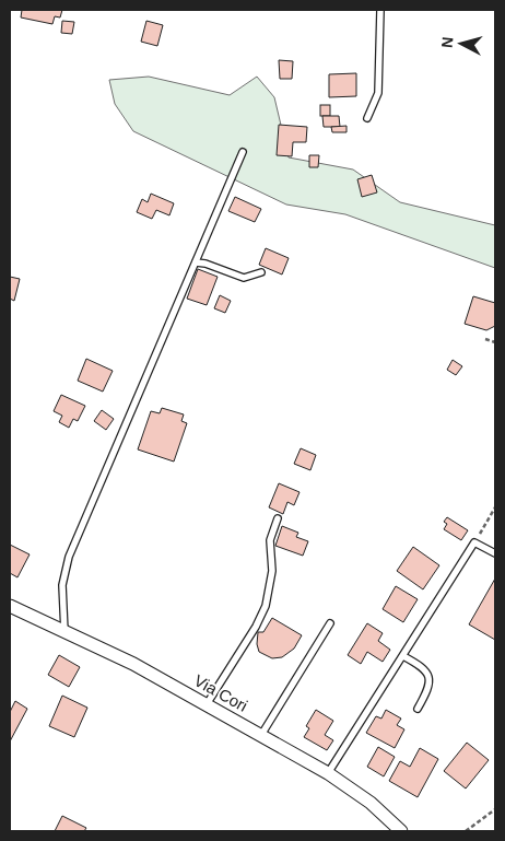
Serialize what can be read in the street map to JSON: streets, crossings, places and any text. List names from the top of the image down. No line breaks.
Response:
{"streets":{"street":["Via Cori"]},"north":"left"}
